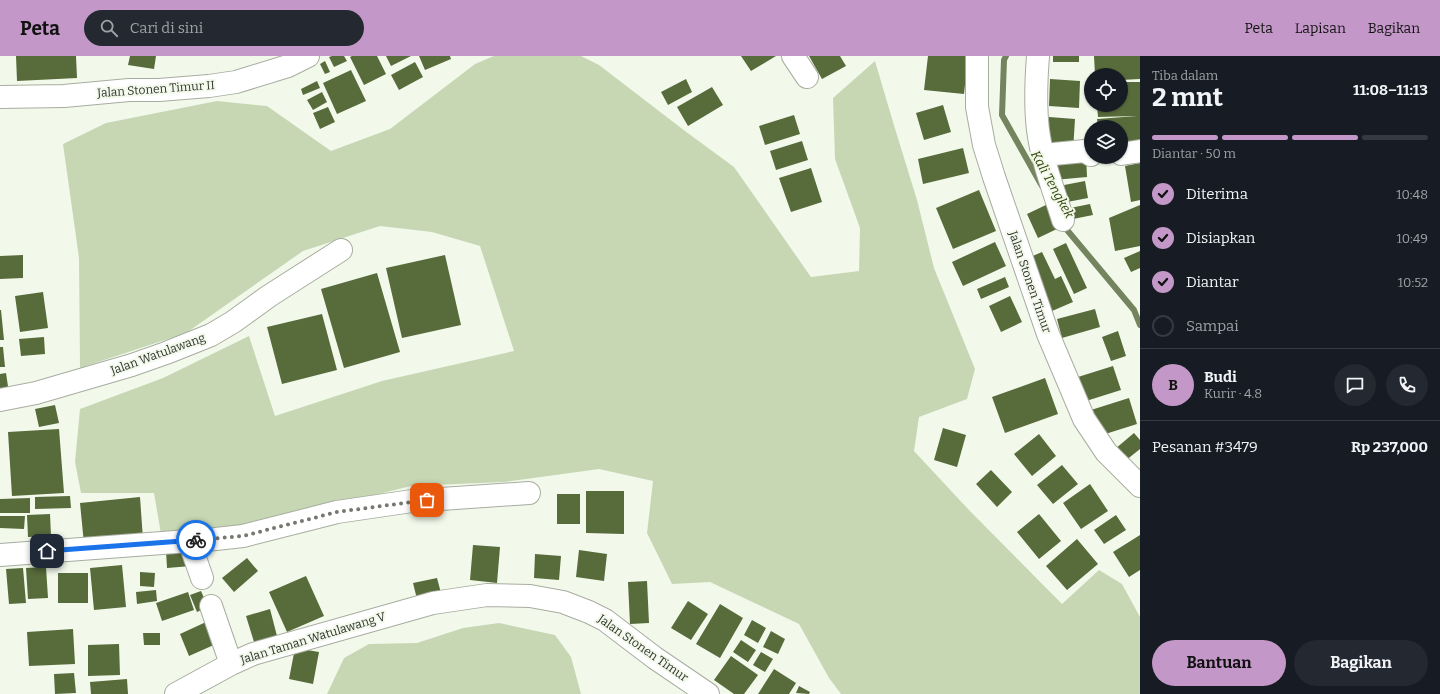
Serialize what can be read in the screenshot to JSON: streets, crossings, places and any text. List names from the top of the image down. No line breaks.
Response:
{"streets":{"street":["Jalan Stonen Timur II","Jalan Stonen Timur","Jalan Watulawang","Jalan Taman Watulawang V"]},"crossings":[["Jalan Stonen Timur","Jalan Taman Watulawang V"]],"water":["Kali Tengkek"],"page":{"header":"Peta","search":"Cari di sini","nav":["Peta","Lapisan","Bagikan"],"heading":["2 mnt","Tiba dalam","11:08–11:13"],"panel":["Budi","Kurir · 4.8","Pesanan #3479","Rp 237,000"],"bar":"Diantar · 50 m","list":[["Diterima","10:48"],["Disiapkan","10:49"],["Diantar","10:52"],"Sampai"],"round":"B","buttons":["Bantuan","Bagikan"]}}
